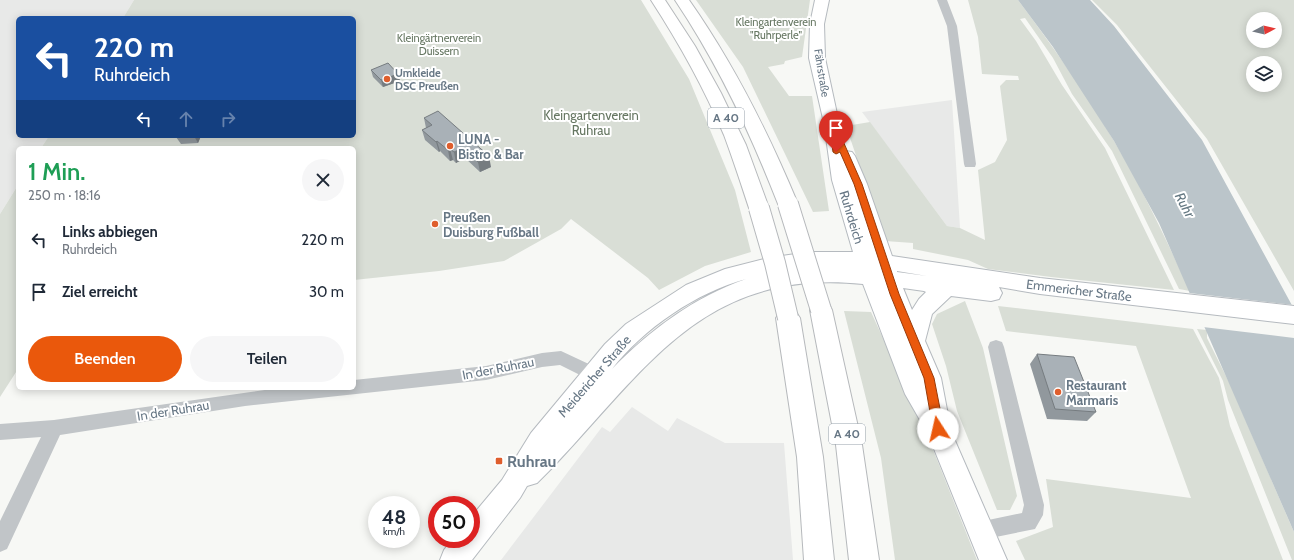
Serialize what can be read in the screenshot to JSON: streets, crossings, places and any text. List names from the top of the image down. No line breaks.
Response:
{"streets":{"highway":["A 40"],"main road":["Fährstraße","Ruhrdeich","Emmericher Straße","Meidericher Straße"],"street":["In der Ruhrau"]},"crossings":[["Fährstraße","Ruhrdeich"],["Ruhrdeich","Emmericher Straße"],["Ruhrdeich","Meidericher Straße"],["Emmericher Straße","Meidericher Straße"],["In der Ruhrau","Meidericher Straße"]],"water":["Ruhr"],"parks":["Kleingartenverein \"Ruhrperle\"","Kleingärtnerverein Duissern","Kleingartenverein Ruhrau"],"places":{"other":["Umkleide DSC Preußen","LUNA - Bistro & Bar","Preußen Duisburg Fußball","Restaurant Marmaris"],"transit":["Ruhrau"]},"north":"right","page":{"turn":["220 m","Ruhrdeich"],"heading":["1 Min.","250 m · 18:16"],"list":[{"name":"Links abbiegen","note":"Ruhrdeich","value":"220 m"},{"name":"Ziel erreicht","value":"30 m"}],"buttons":["Beenden","Teilen"],"speed":"48 km/h","limit":"50"}}
